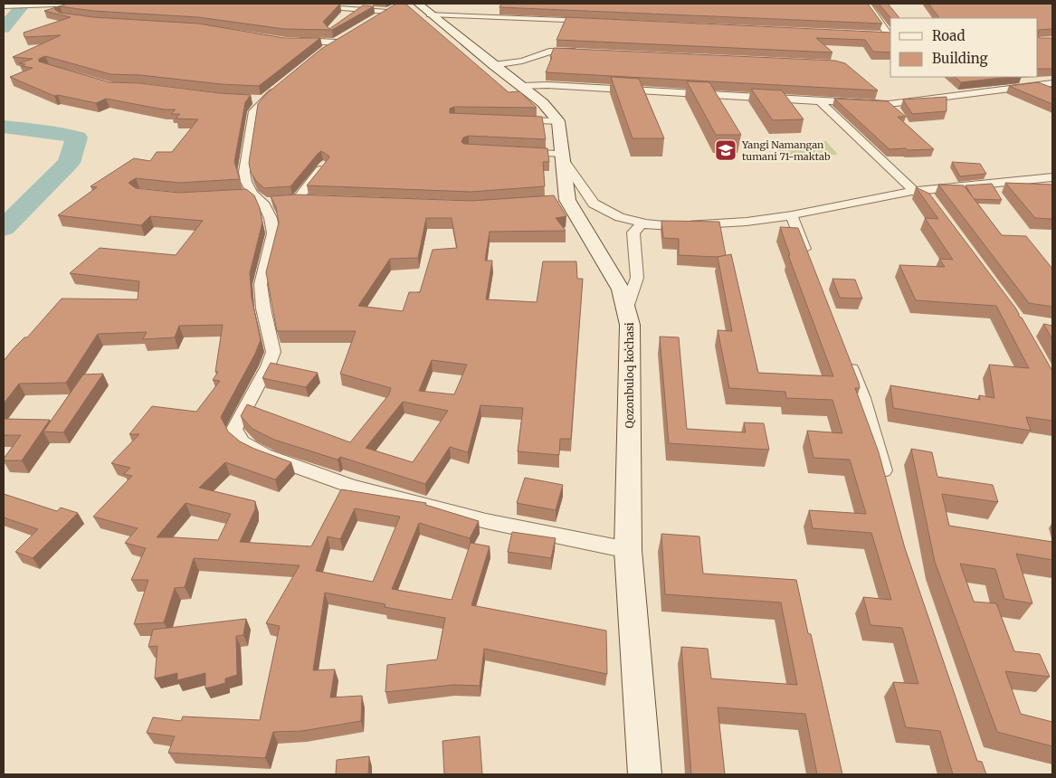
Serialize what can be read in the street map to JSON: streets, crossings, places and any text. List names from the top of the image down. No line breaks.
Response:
{"streets":{"main road":["Qozonbuloq koʻchasi"]},"places":{"school or university":["Yangi Namangan tumani 71-maktab"]},"legend":["Road","Building"]}
